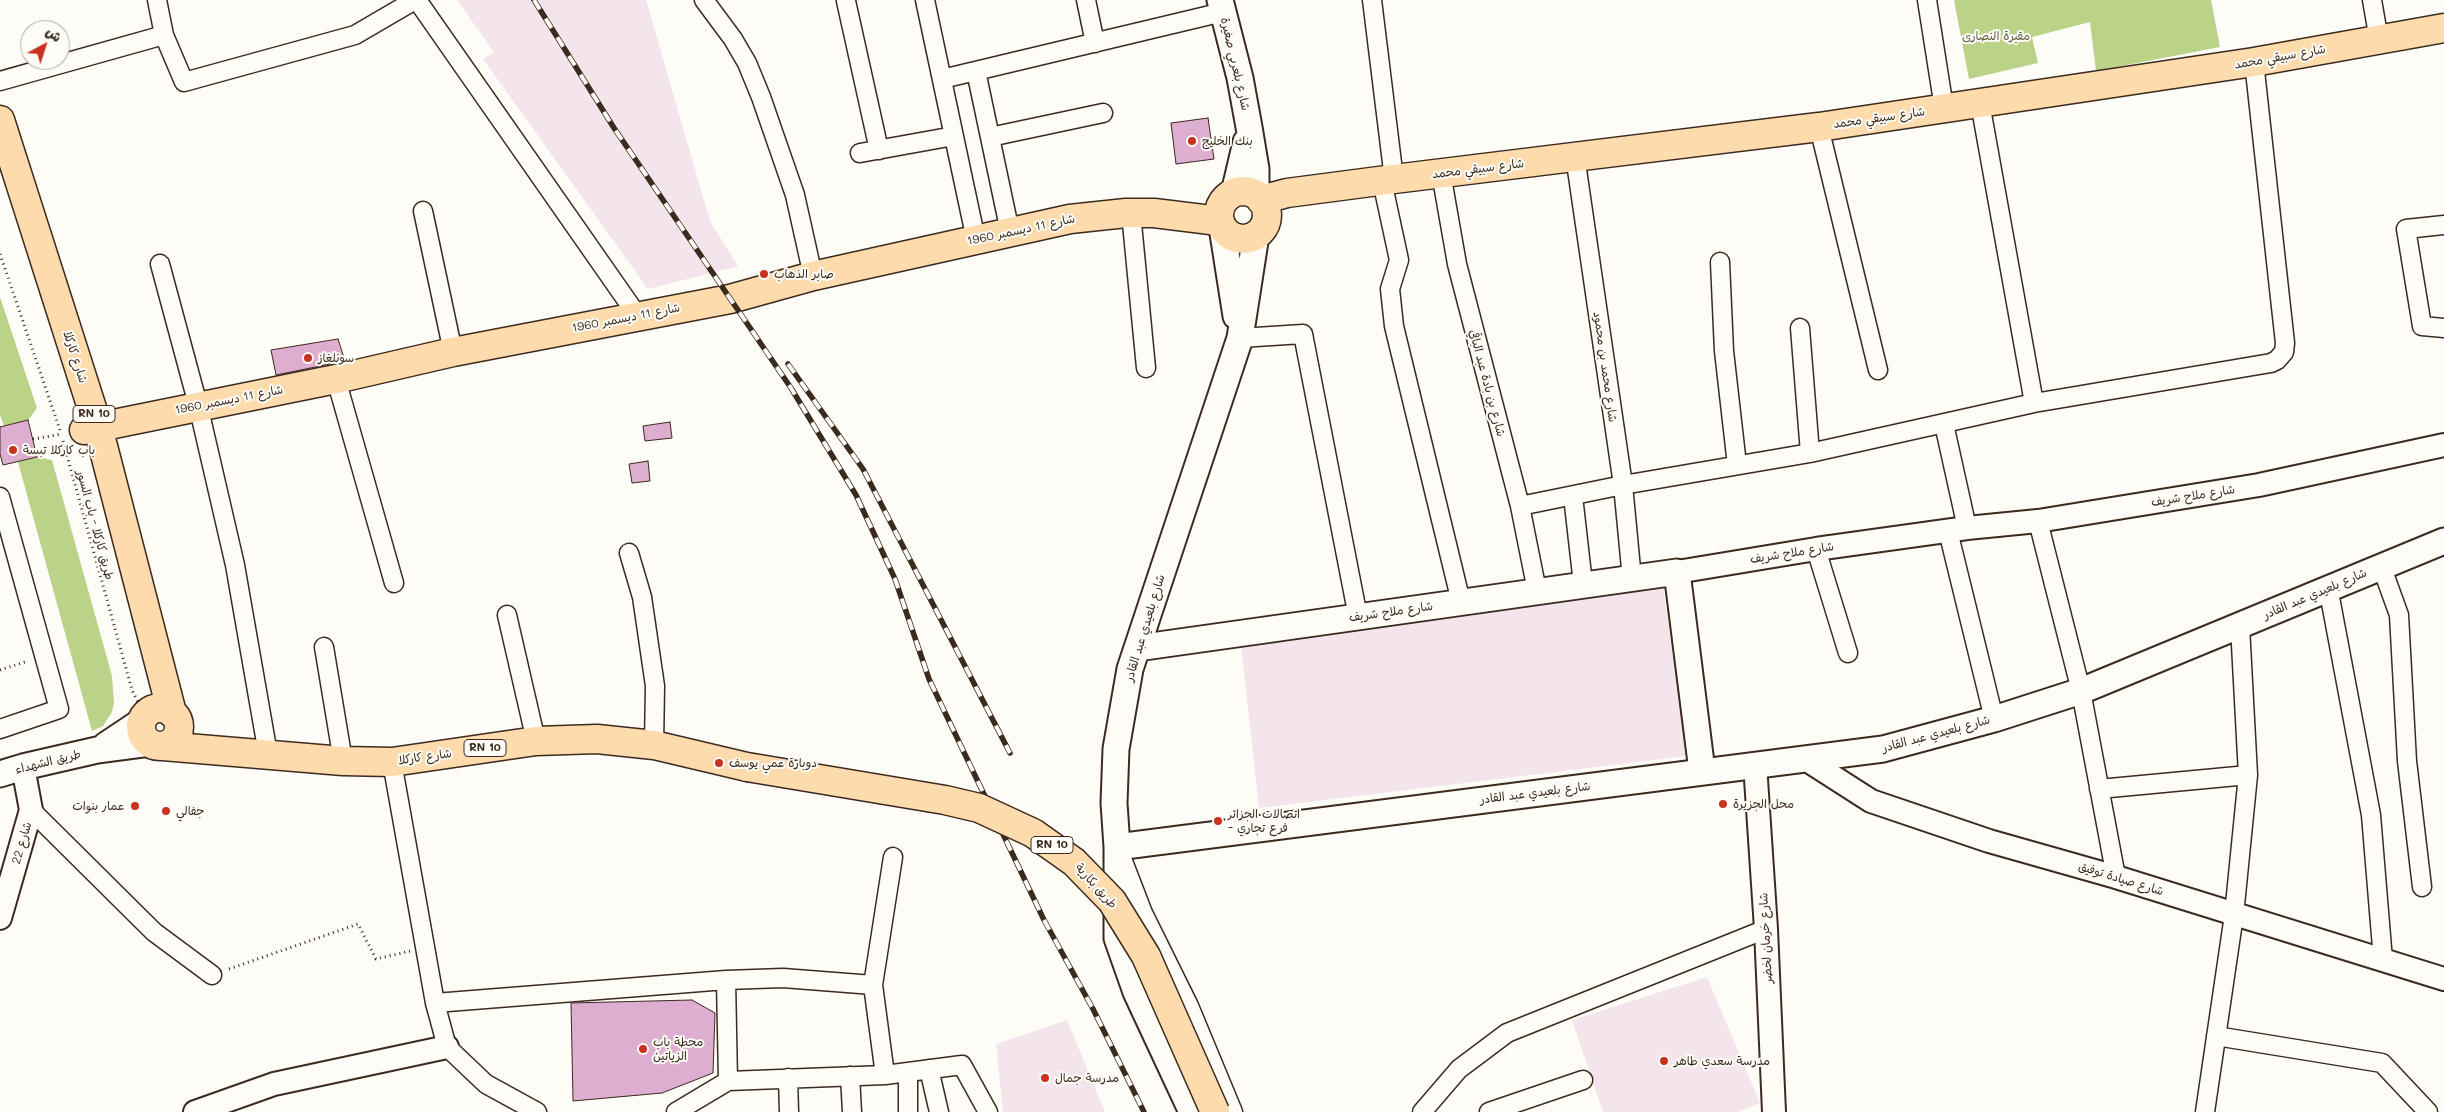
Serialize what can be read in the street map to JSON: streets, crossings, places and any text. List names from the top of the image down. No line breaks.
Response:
{"streets":{"main road":["شارع سبيقي محمد","شارع بلعربي صغيرة","شارع 11 ديسمبر 1960","شارع كاركلا","RN 10","شارع ملاح شريف","شارع بلعيدي عبد القادر","طريق الشهداء","طريق بكارية"],"street":["شارع محمد بن محمود","شارع بن بادة عبد الباقي","شارع 22","شارع صيادة توفيق","شارع خرمان لخضر"],"path":["طريق كاركلا - باب السور"]},"crossings":[["شارع سبيقي محمد","شارع بلعربي صغيرة"],["شارع سبيقي محمد","شارع 11 ديسمبر 1960"],["شارع سبيقي محمد","شارع محمد بن محمود"],["شارع سبيقي محمد","شارع بن بادة عبد الباقي"],["شارع سبيقي محمد","شارع بلعيدي عبد القادر"],["شارع بلعربي صغيرة","شارع 11 ديسمبر 1960"],["شارع بلعربي صغيرة","شارع بلعيدي عبد القادر"],["شارع 11 ديسمبر 1960","شارع كاركلا"],["شارع 11 ديسمبر 1960","طريق كاركلا - باب السور"],["شارع 11 ديسمبر 1960","شارع بلعيدي عبد القادر"],["شارع كاركلا","طريق كاركلا - باب السور"],["شارع كاركلا","طريق الشهداء"],["شارع كاركلا","طريق بكارية"],["شارع محمد بن محمود","شارع ملاح شريف"],["شارع بن بادة عبد الباقي","شارع ملاح شريف"],["شارع ملاح شريف","شارع بلعيدي عبد القادر"],["طريق كاركلا - باب السور","طريق الشهداء"],["شارع بلعيدي عبد القادر","شارع صيادة توفيق"],["شارع بلعيدي عبد القادر","شارع خرمان لخضر"],["طريق الشهداء","شارع 22"]],"parks":["مقبرة النصارى"],"places":["بنك الخليج","صابر الذهاب","سونلغاز","باب كاركلا تبسة","دوبارة عمي يوسف","محل الجزيرة","عمار بنوات","جفالي","اتصالات الجزائر - فرع تجاري","محطة باب الزياتين","مدرسة سعدي طاهر","مدرسة جمال"],"north":"top right"}
